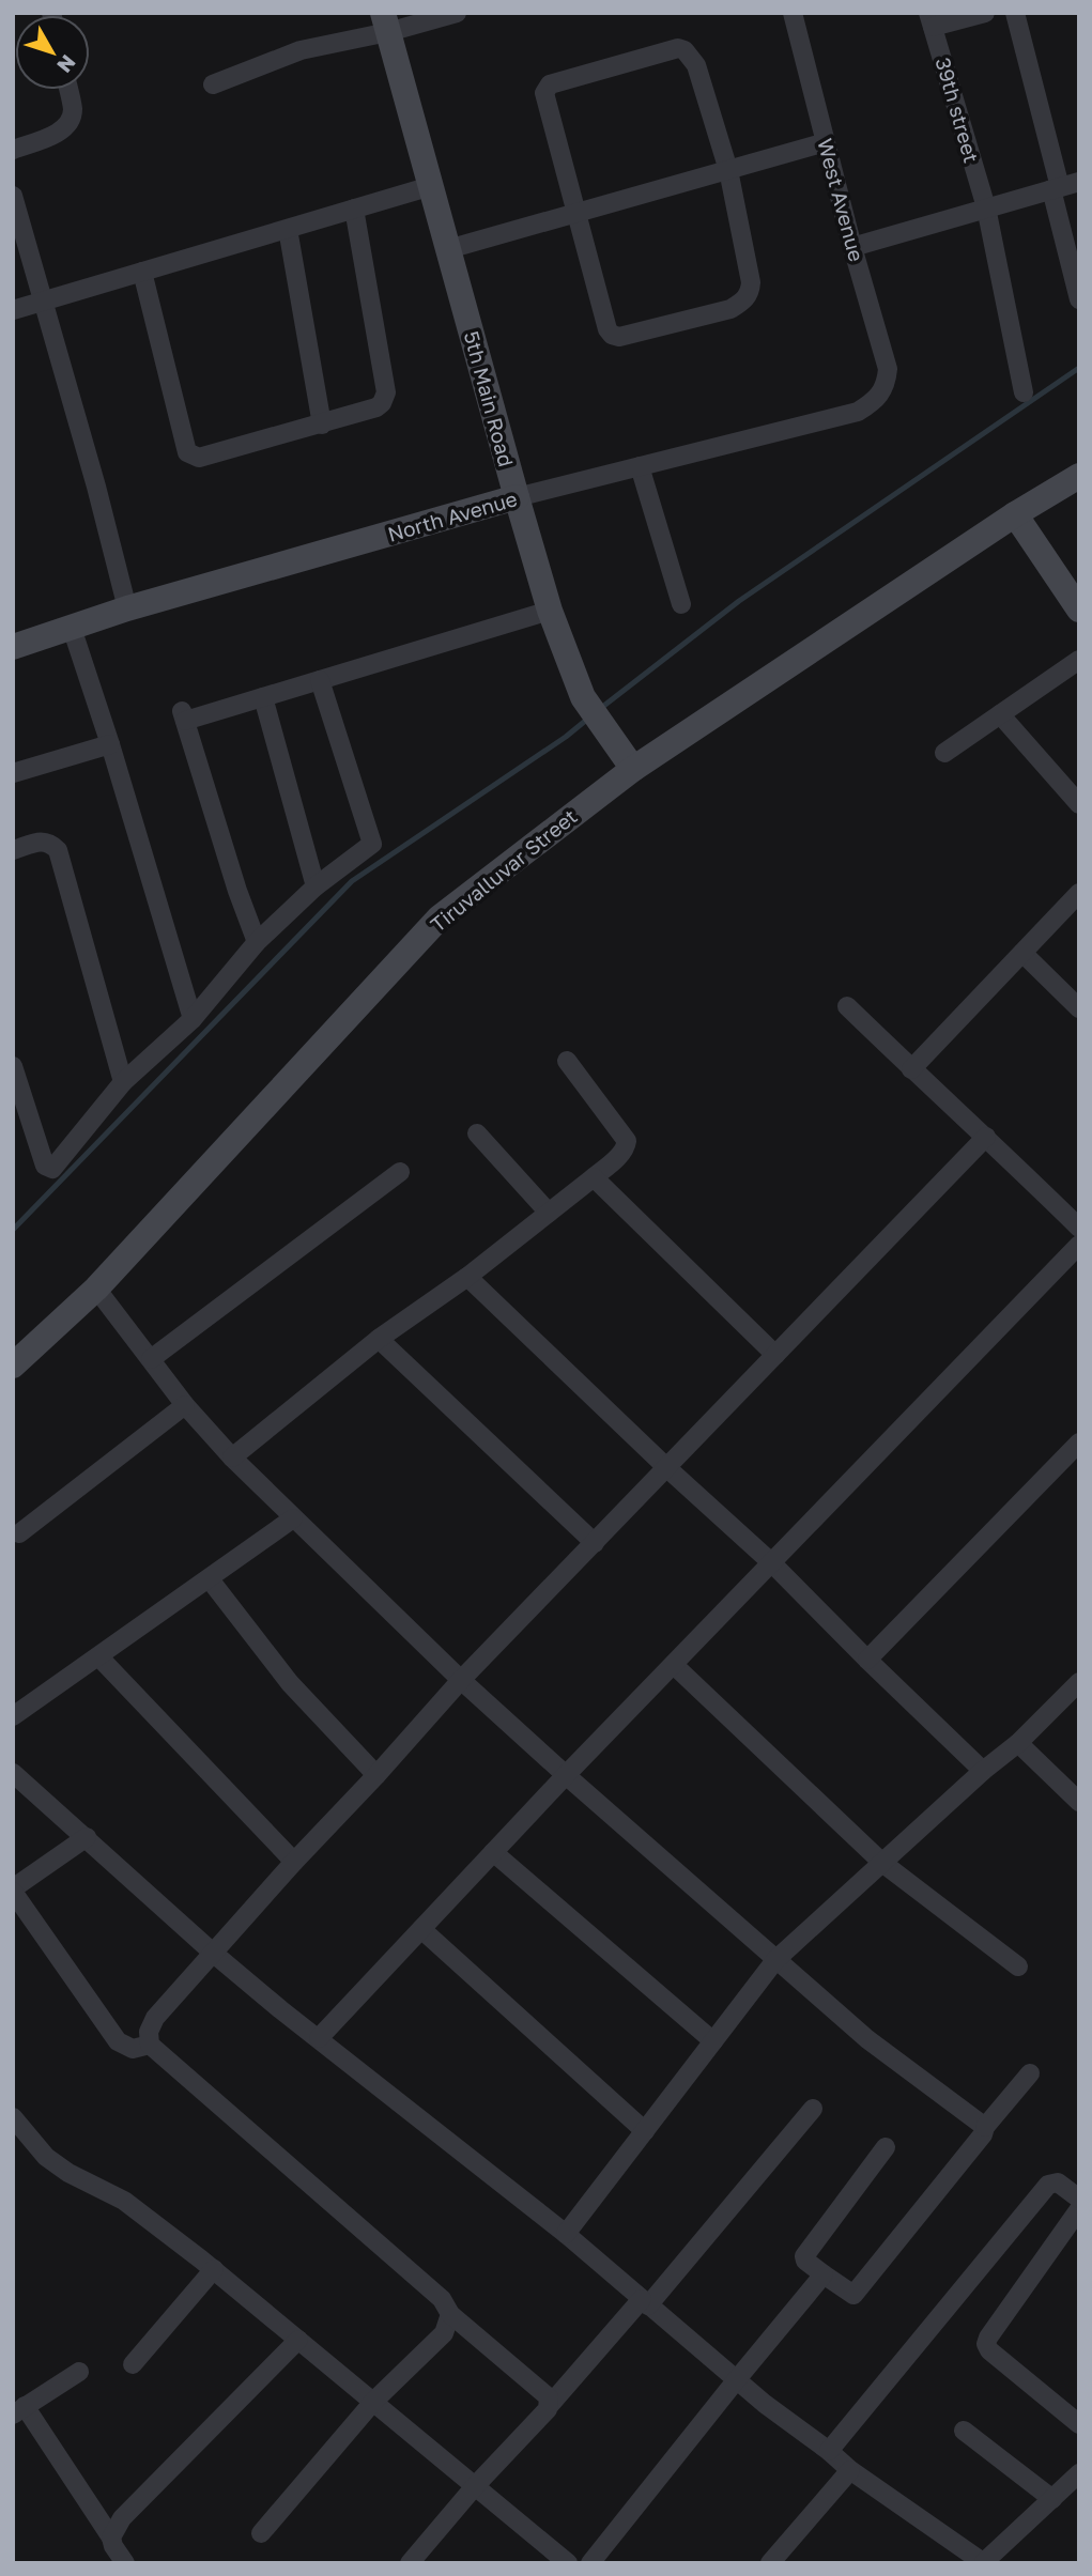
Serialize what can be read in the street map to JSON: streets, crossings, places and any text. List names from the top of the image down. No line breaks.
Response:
{"streets":{"street":["39th street","West Avenue","5th Main Road","North Avenue","Tiruvalluvar Street"]},"crossings":[["West Avenue","North Avenue"],["5th Main Road","North Avenue"],["5th Main Road","Tiruvalluvar Street"]],"north":"bottom right"}
